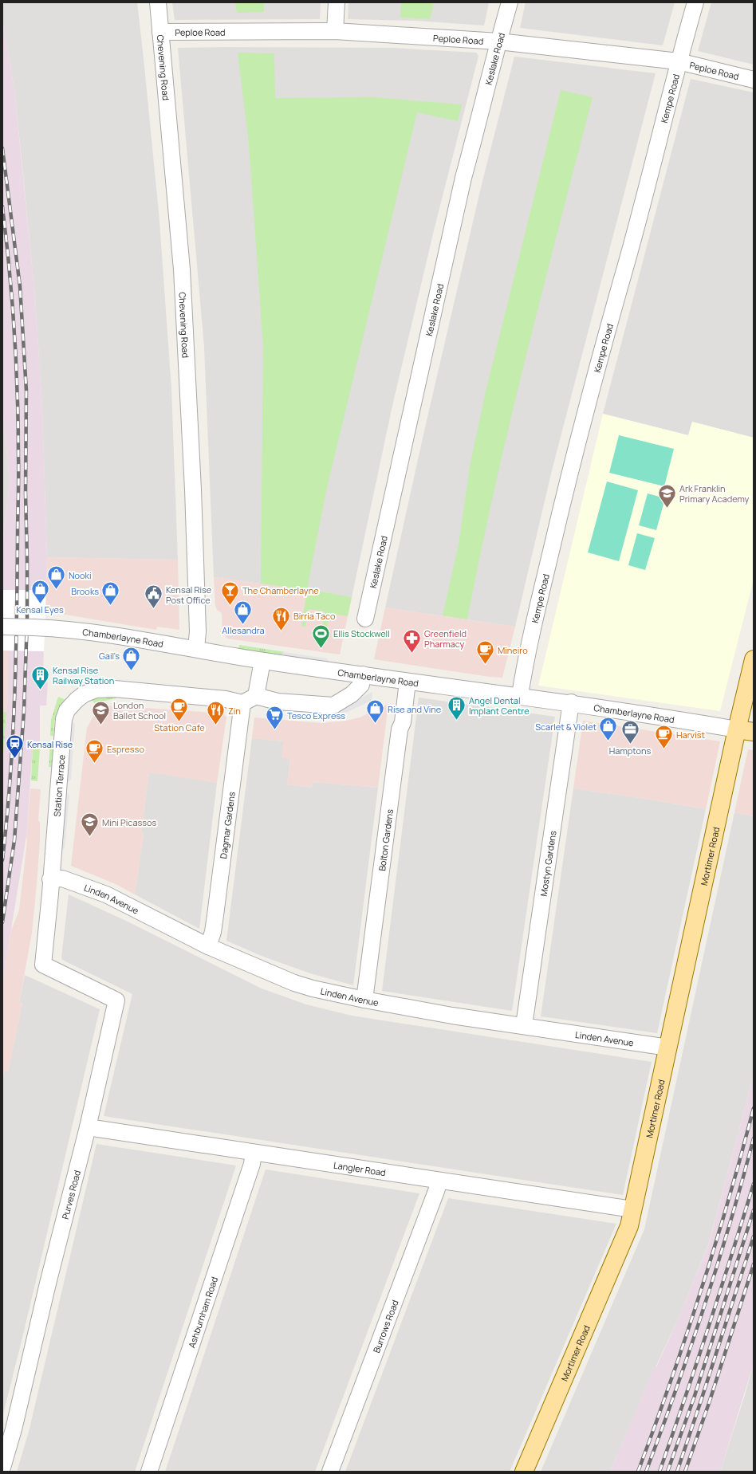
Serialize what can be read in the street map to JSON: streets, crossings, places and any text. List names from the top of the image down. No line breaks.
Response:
{"streets":{"main road":["Mortimer Road"],"street":["Peploe Road","Keslake Road","Chevening Road","Kempe Road","Chamberlayne Road","Station Terrace","Dagmar Gardens","Bolton Gardens","Mostyn Gardens","Linden Avenue","Langler Road","Purves Road","Ashburnham Road","Burrows Road"]},"crossings":[["Peploe Road","Keslake Road"],["Peploe Road","Chevening Road"],["Peploe Road","Kempe Road"],["Chevening Road","Chamberlayne Road"],["Kempe Road","Chamberlayne Road"],["Chamberlayne Road","Bolton Gardens"],["Chamberlayne Road","Mortimer Road"],["Chamberlayne Road","Mostyn Gardens"],["Station Terrace","Dagmar Gardens"],["Station Terrace","Linden Avenue"],["Station Terrace","Purves Road"],["Dagmar Gardens","Linden Avenue"],["Bolton Gardens","Linden Avenue"],["Mortimer Road","Linden Avenue"],["Mortimer Road","Langler Road"],["Mostyn Gardens","Linden Avenue"],["Langler Road","Purves Road"],["Langler Road","Ashburnham Road"],["Langler Road","Burrows Road"]],"places":{"school or university":["Ark Franklin Primary Academy","London Ballet School","Mini Picassos"],"shop":["Nooki","Kensal Eyes","Brooks","Allesandra","Gail's","Rise and Vine","Scarlet & Violet"],"bar":["The Chamberlayne"],"public building":["Kensal Rise Post Office"],"restaurant":["Birria Taco","Zin"],"sports":["Ellis Stockwell"],"pharmacy":["Greenfield Pharmacy"],"cafe":["Mineiro","Station Cafe","Harvist","Espresso"],"building":["Kensal Rise Railway Station","Angel Dental Implant Centre"],"supermarket":["Tesco Express"],"office":["Hamptons"],"station":["Kensal Rise"]}}
